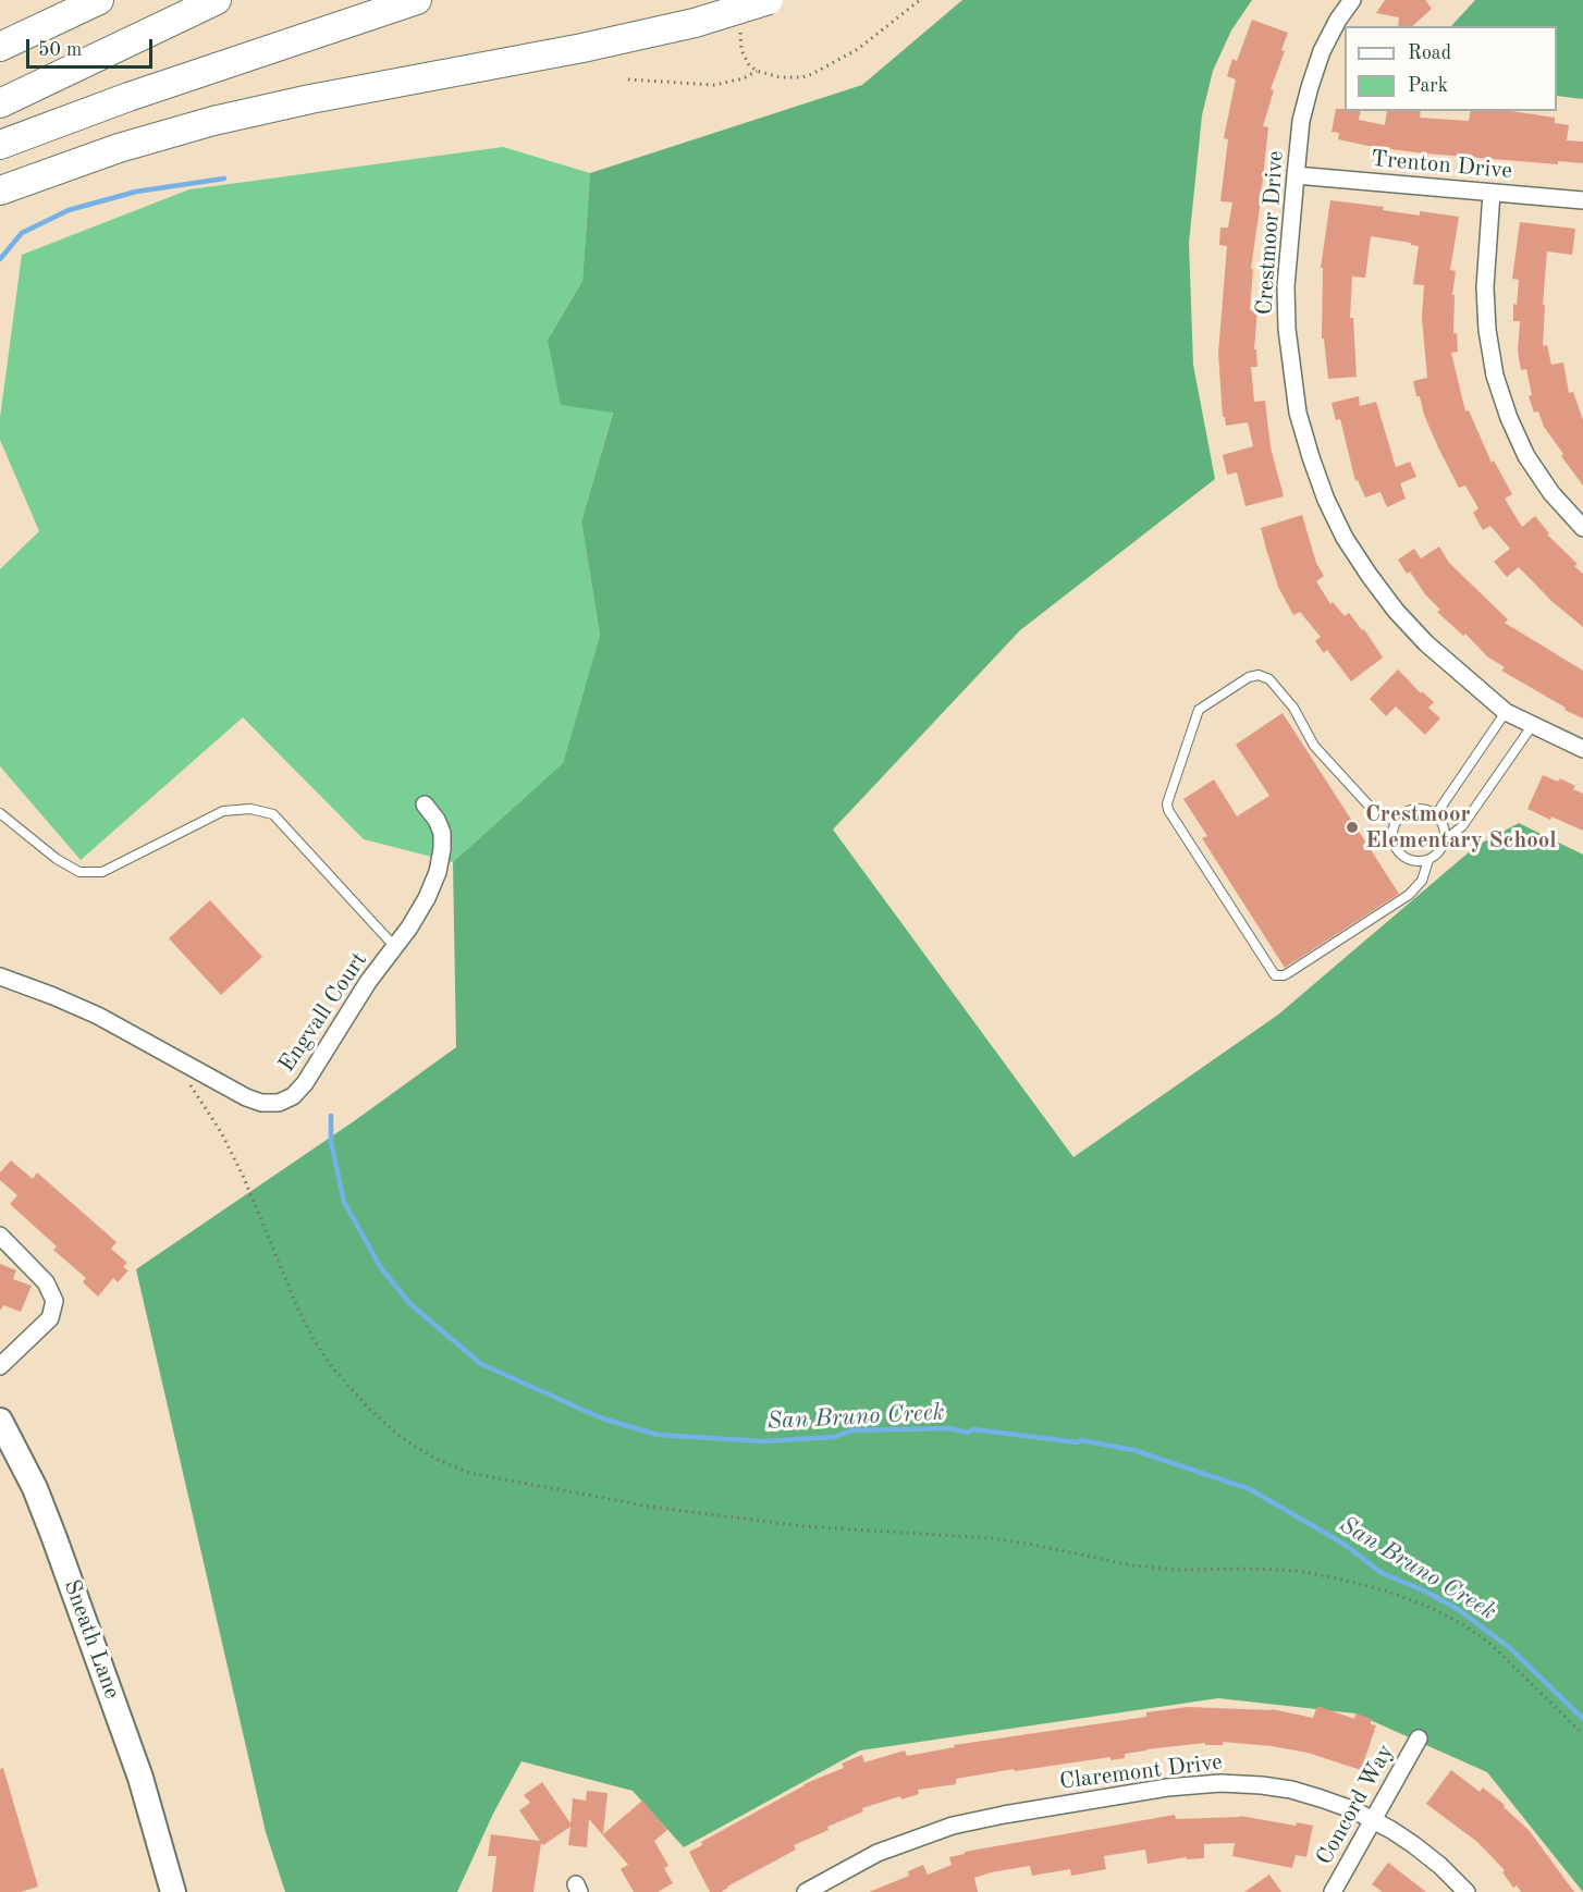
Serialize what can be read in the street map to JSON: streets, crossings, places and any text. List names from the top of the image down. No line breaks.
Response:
{"streets":{"main road":["Sneath Lane"],"street":["Trenton Drive","Crestmoor Drive","Engvall Court","Claremont Drive","Concord Way"]},"crossings":[["Trenton Drive","Crestmoor Drive"],["Claremont Drive","Concord Way"]],"water":["San Bruno Creek"],"places":["Crestmoor Elementary School"],"legend":["Road","Park"],"scale_bar":"50 m"}
